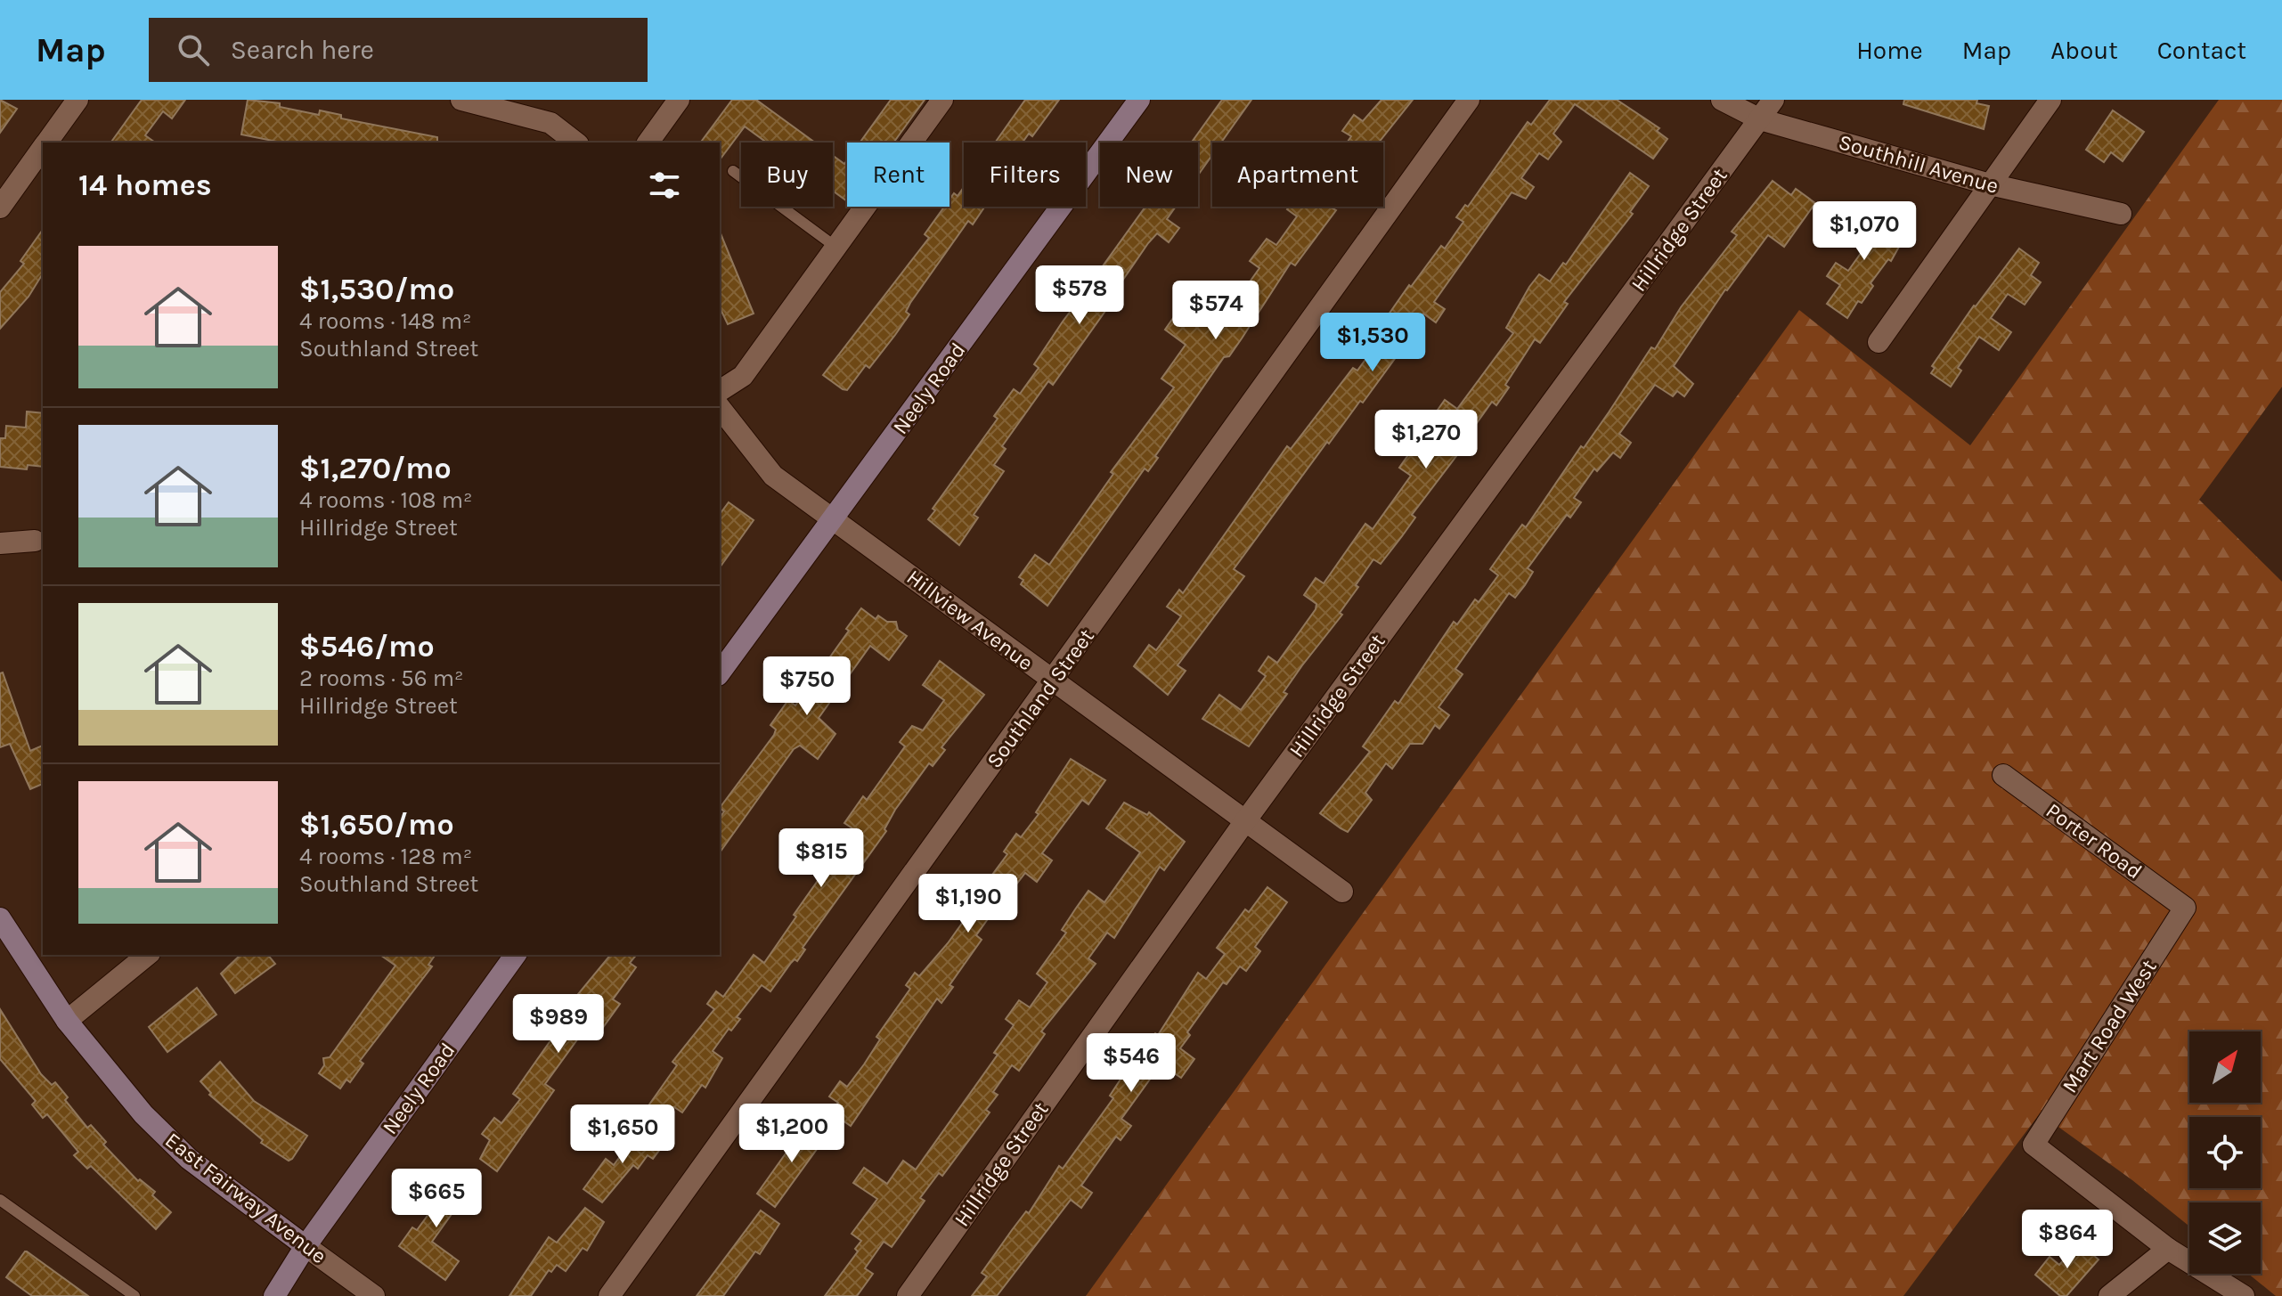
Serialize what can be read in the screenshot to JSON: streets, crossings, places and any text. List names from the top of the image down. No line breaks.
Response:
{"streets":{"street":["Southhill Avenue","Hillridge Street","Neely Road","Hillview Avenue","Southland Street","Porter Road","Mart Road West","East Fairway Avenue"]},"crossings":[["Southhill Avenue","Hillridge Street"],["Hillridge Street","Hillview Avenue"],["Neely Road","Hillview Avenue"],["Neely Road","East Fairway Avenue"],["Hillview Avenue","Southland Street"],["Porter Road","Mart Road West"]],"north":"top right","page":{"header":"Map","search":"Search here","nav":["Home","Map","About","Contact"],"chip":["Buy","Rent","Filters","New","Apartment"],"heading":"14 homes","price":["$1,070","$578","$574","$1,530","$1,270","$750","$815","$1,190","$989","$546","$1,200","$1,650","$665","$864"],"list":[{"name":"$1,530/mo","note":"4 rooms · 148 m² · Southland Street"},{"name":"$1,270/mo","note":"4 rooms · 108 m² · Hillridge Street"},{"name":"$546/mo","note":"2 rooms · 56 m² · Hillridge Street"},{"name":"$1,650/mo","note":"4 rooms · 128 m² · Southland Street"}]}}
